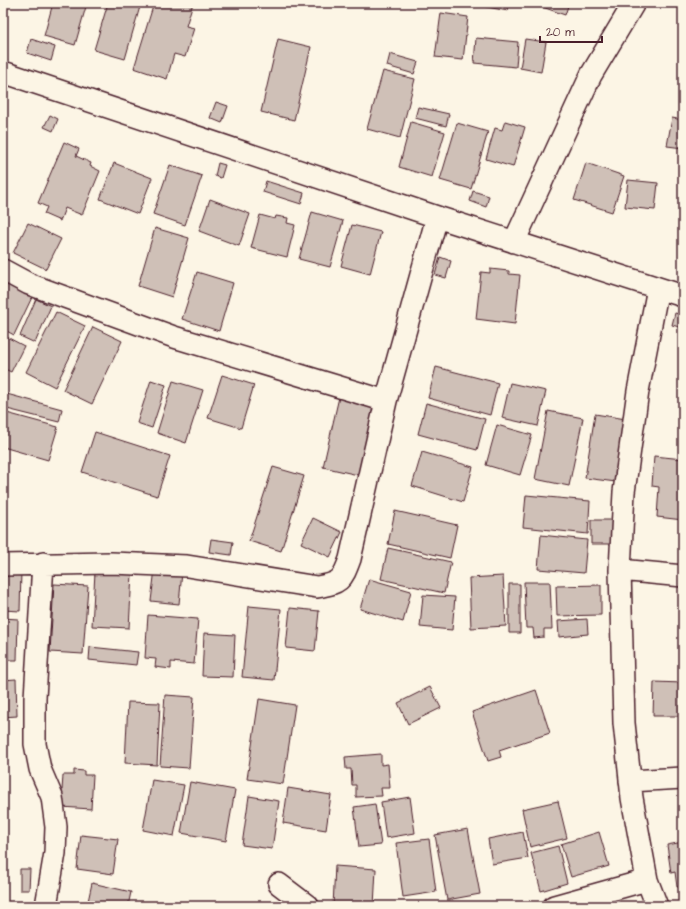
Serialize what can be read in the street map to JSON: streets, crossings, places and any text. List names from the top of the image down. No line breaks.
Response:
{"scale_bar":"20 m"}
